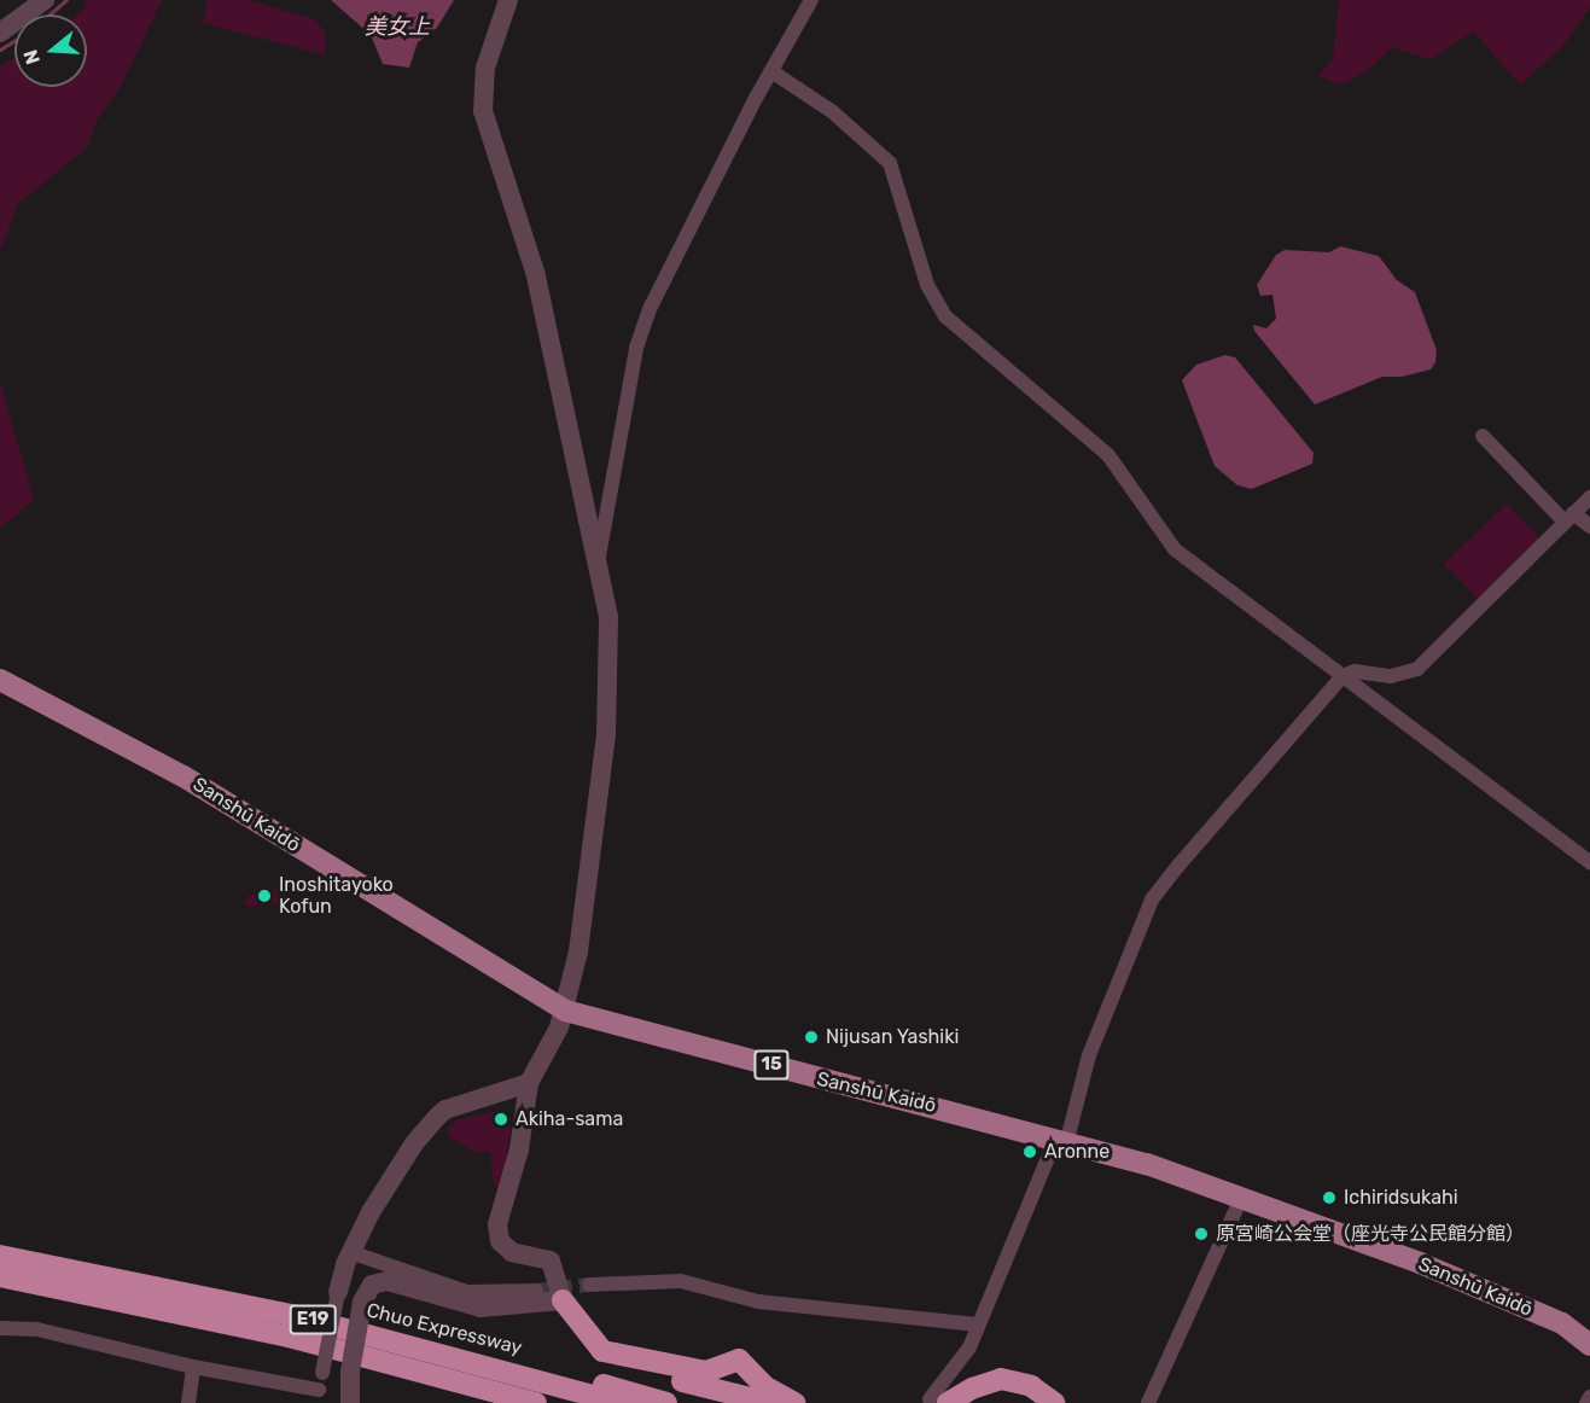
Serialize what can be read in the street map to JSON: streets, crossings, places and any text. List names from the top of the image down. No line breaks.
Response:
{"streets":{"highway":["E19","Chuo Expressway"],"main road":["Sanshū Kaidō","15"]},"water":["美女上"],"places":["Inoshitayoko Kofun","Nijusan Yashiki","Akiha-sama","Aronne","Ichiridsukahi","原宮崎公会堂（座光寺公民館分館）"],"north":"left"}
